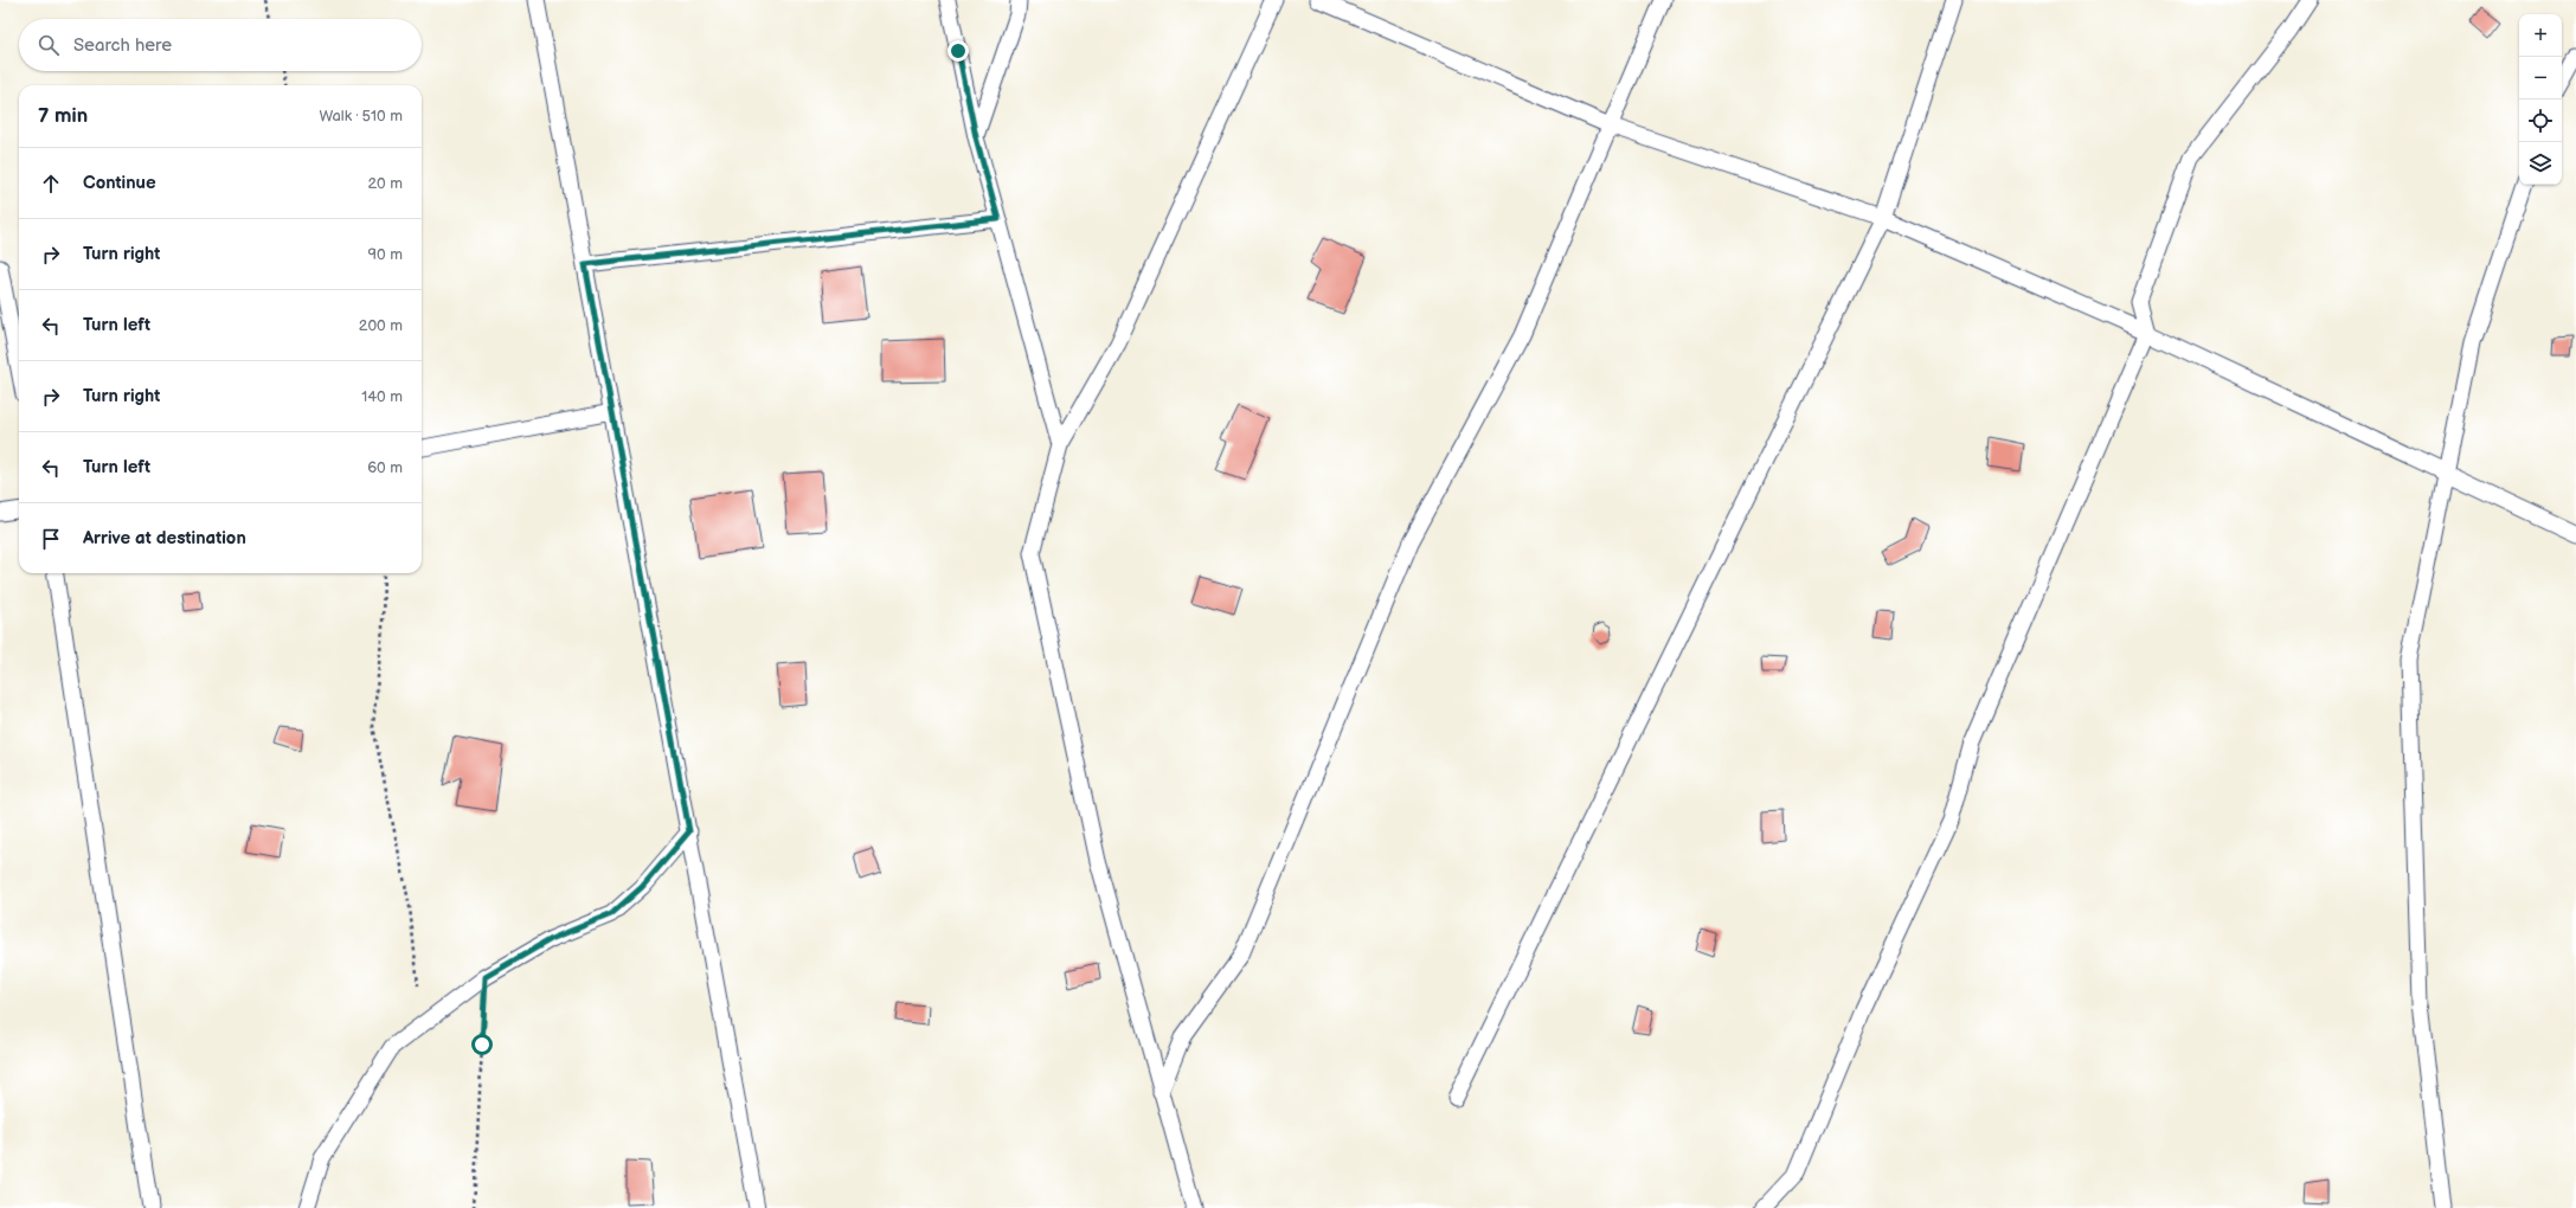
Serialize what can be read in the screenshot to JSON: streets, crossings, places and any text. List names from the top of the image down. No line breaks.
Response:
{"page":{"map_buttons":["+","−"],"search":"Search here","heading":["7 min","Walk · 510 m"],"list":[["Continue","20 m"],["Turn right","90 m"],["Turn left","200 m"],["Turn right","140 m"],["Turn left","60 m"],"Arrive at destination"]}}
